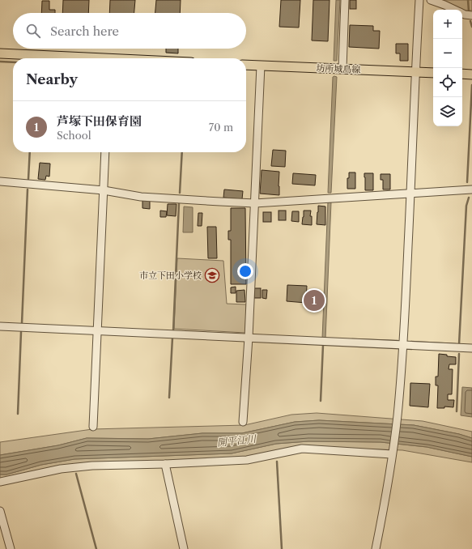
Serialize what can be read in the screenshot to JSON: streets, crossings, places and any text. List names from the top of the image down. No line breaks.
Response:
{"streets":{"main road":["坊所城島線"]},"water":["開平江川"],"places":{"school or university":["市立下田小学校"]},"page":{"map_buttons":["+","−"],"search":"Search here","heading":"Nearby","list":[{"mark":"1","name":"芦塚下田保育園","note":"School","value":"70 m"}],"pins":"1"}}
